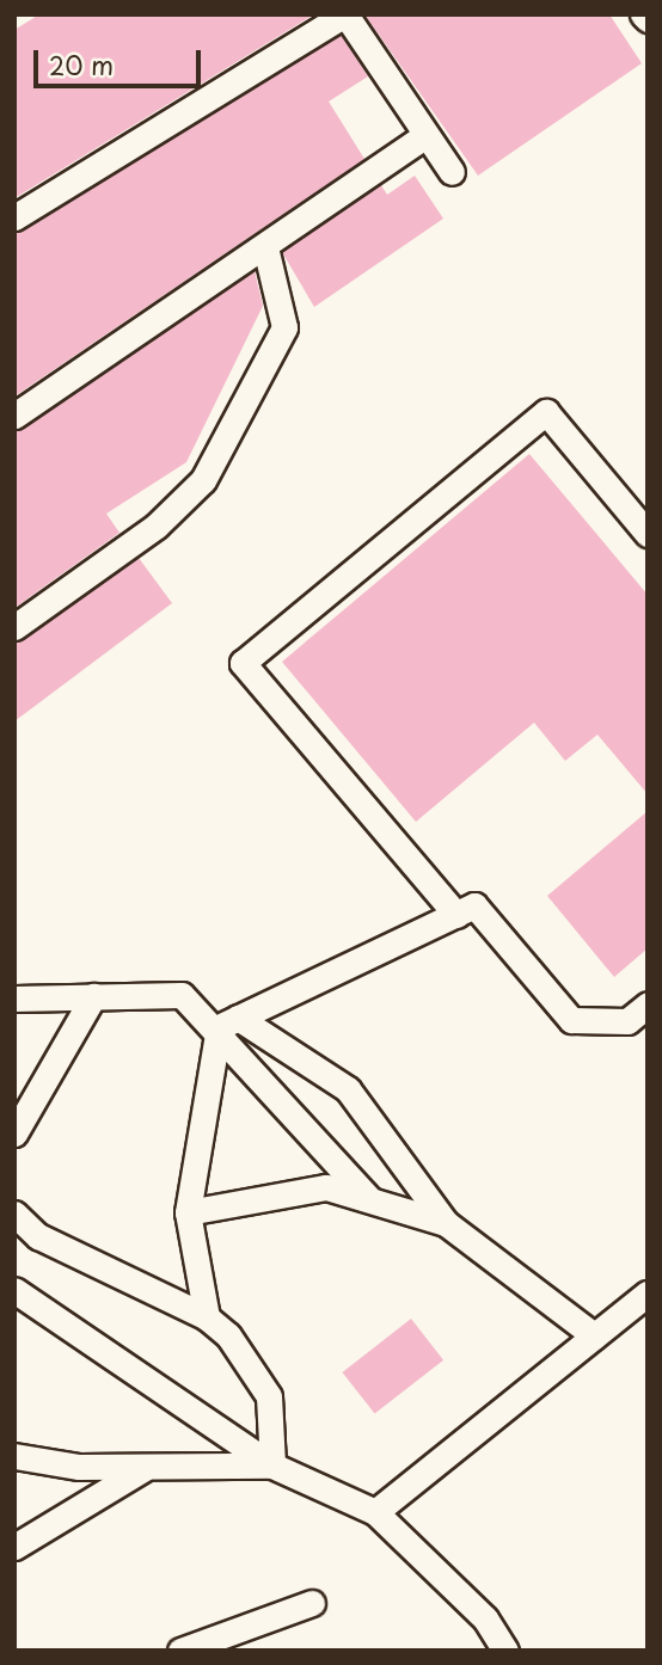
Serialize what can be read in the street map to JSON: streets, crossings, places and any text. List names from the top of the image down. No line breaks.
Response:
{"scale_bar":"20 m"}
